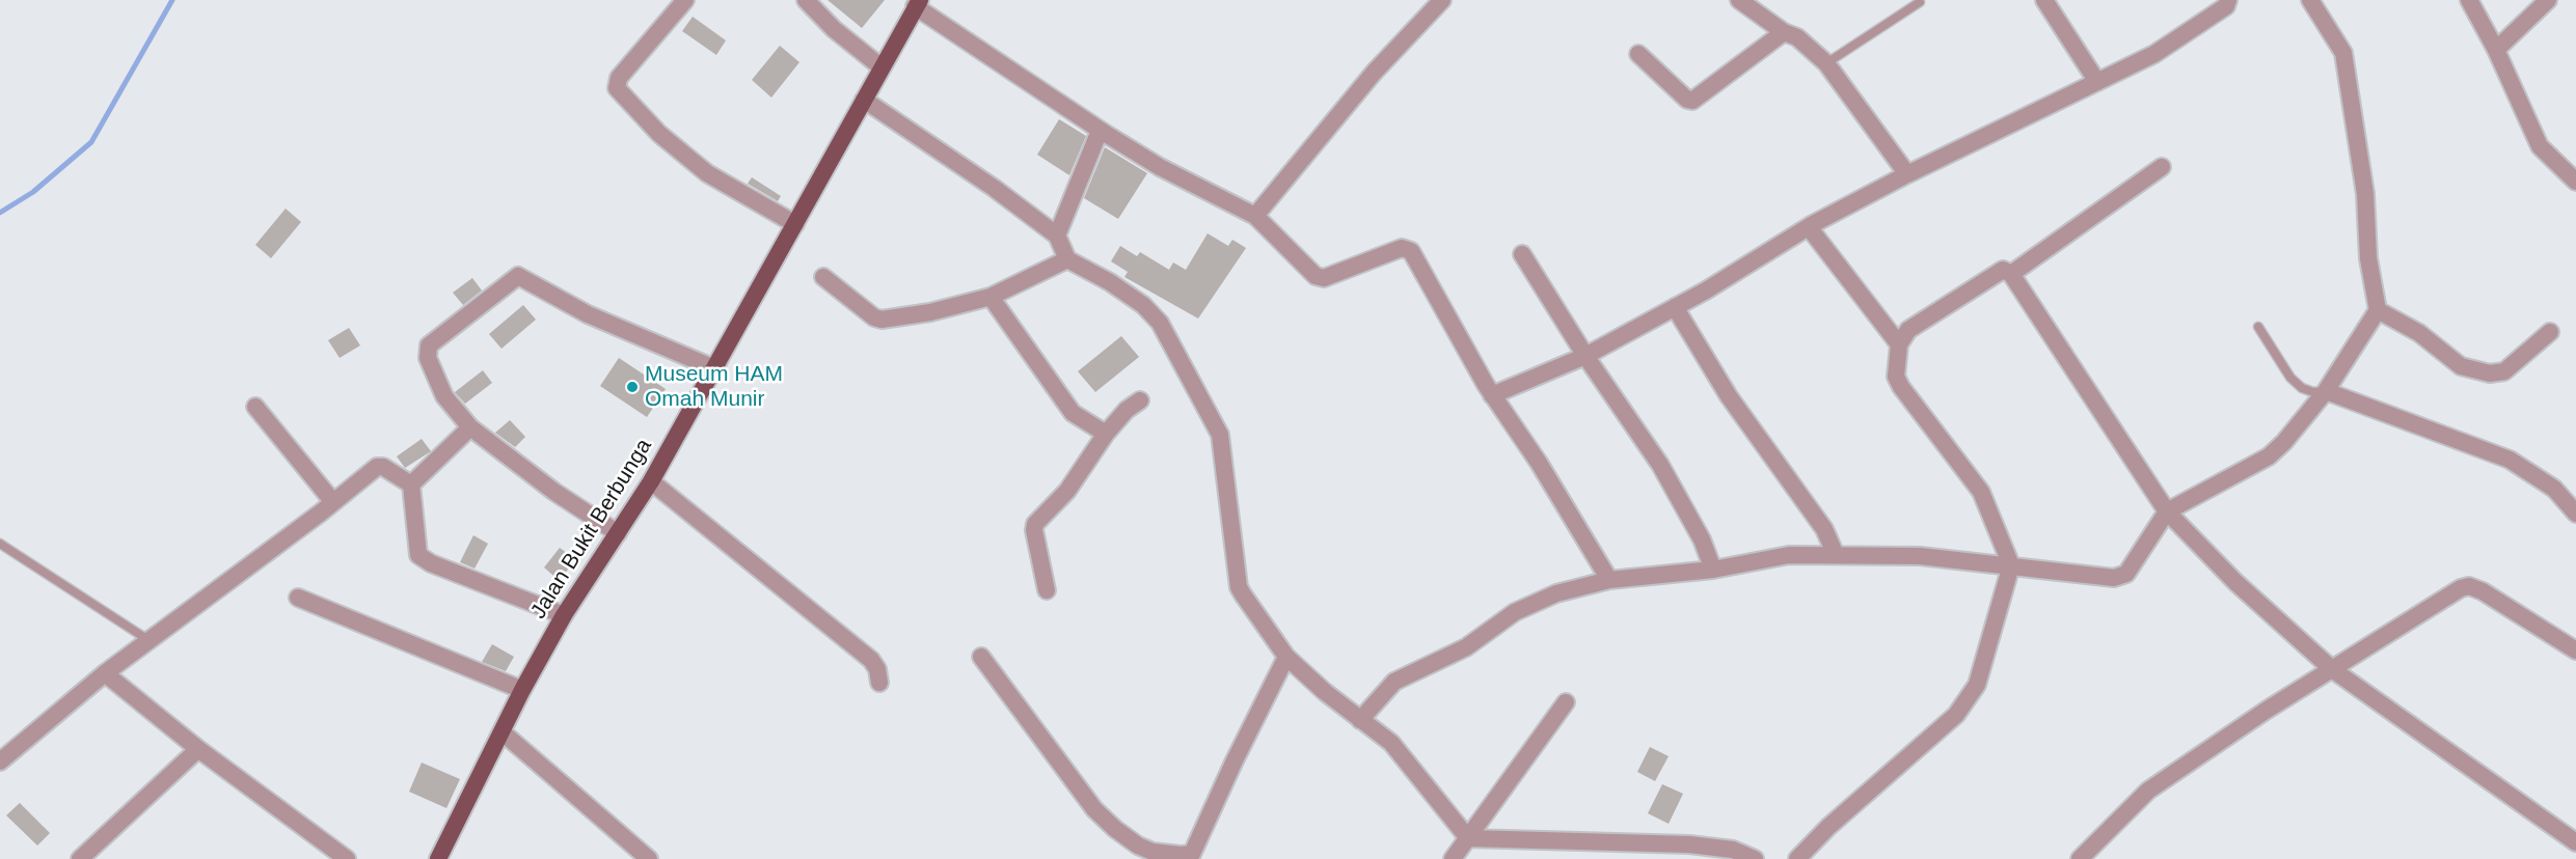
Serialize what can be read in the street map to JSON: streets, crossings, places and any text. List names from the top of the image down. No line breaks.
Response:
{"streets":{"main road":["Jalan Bukit Berbunga"]},"places":["Museum HAM Omah Munir"]}
